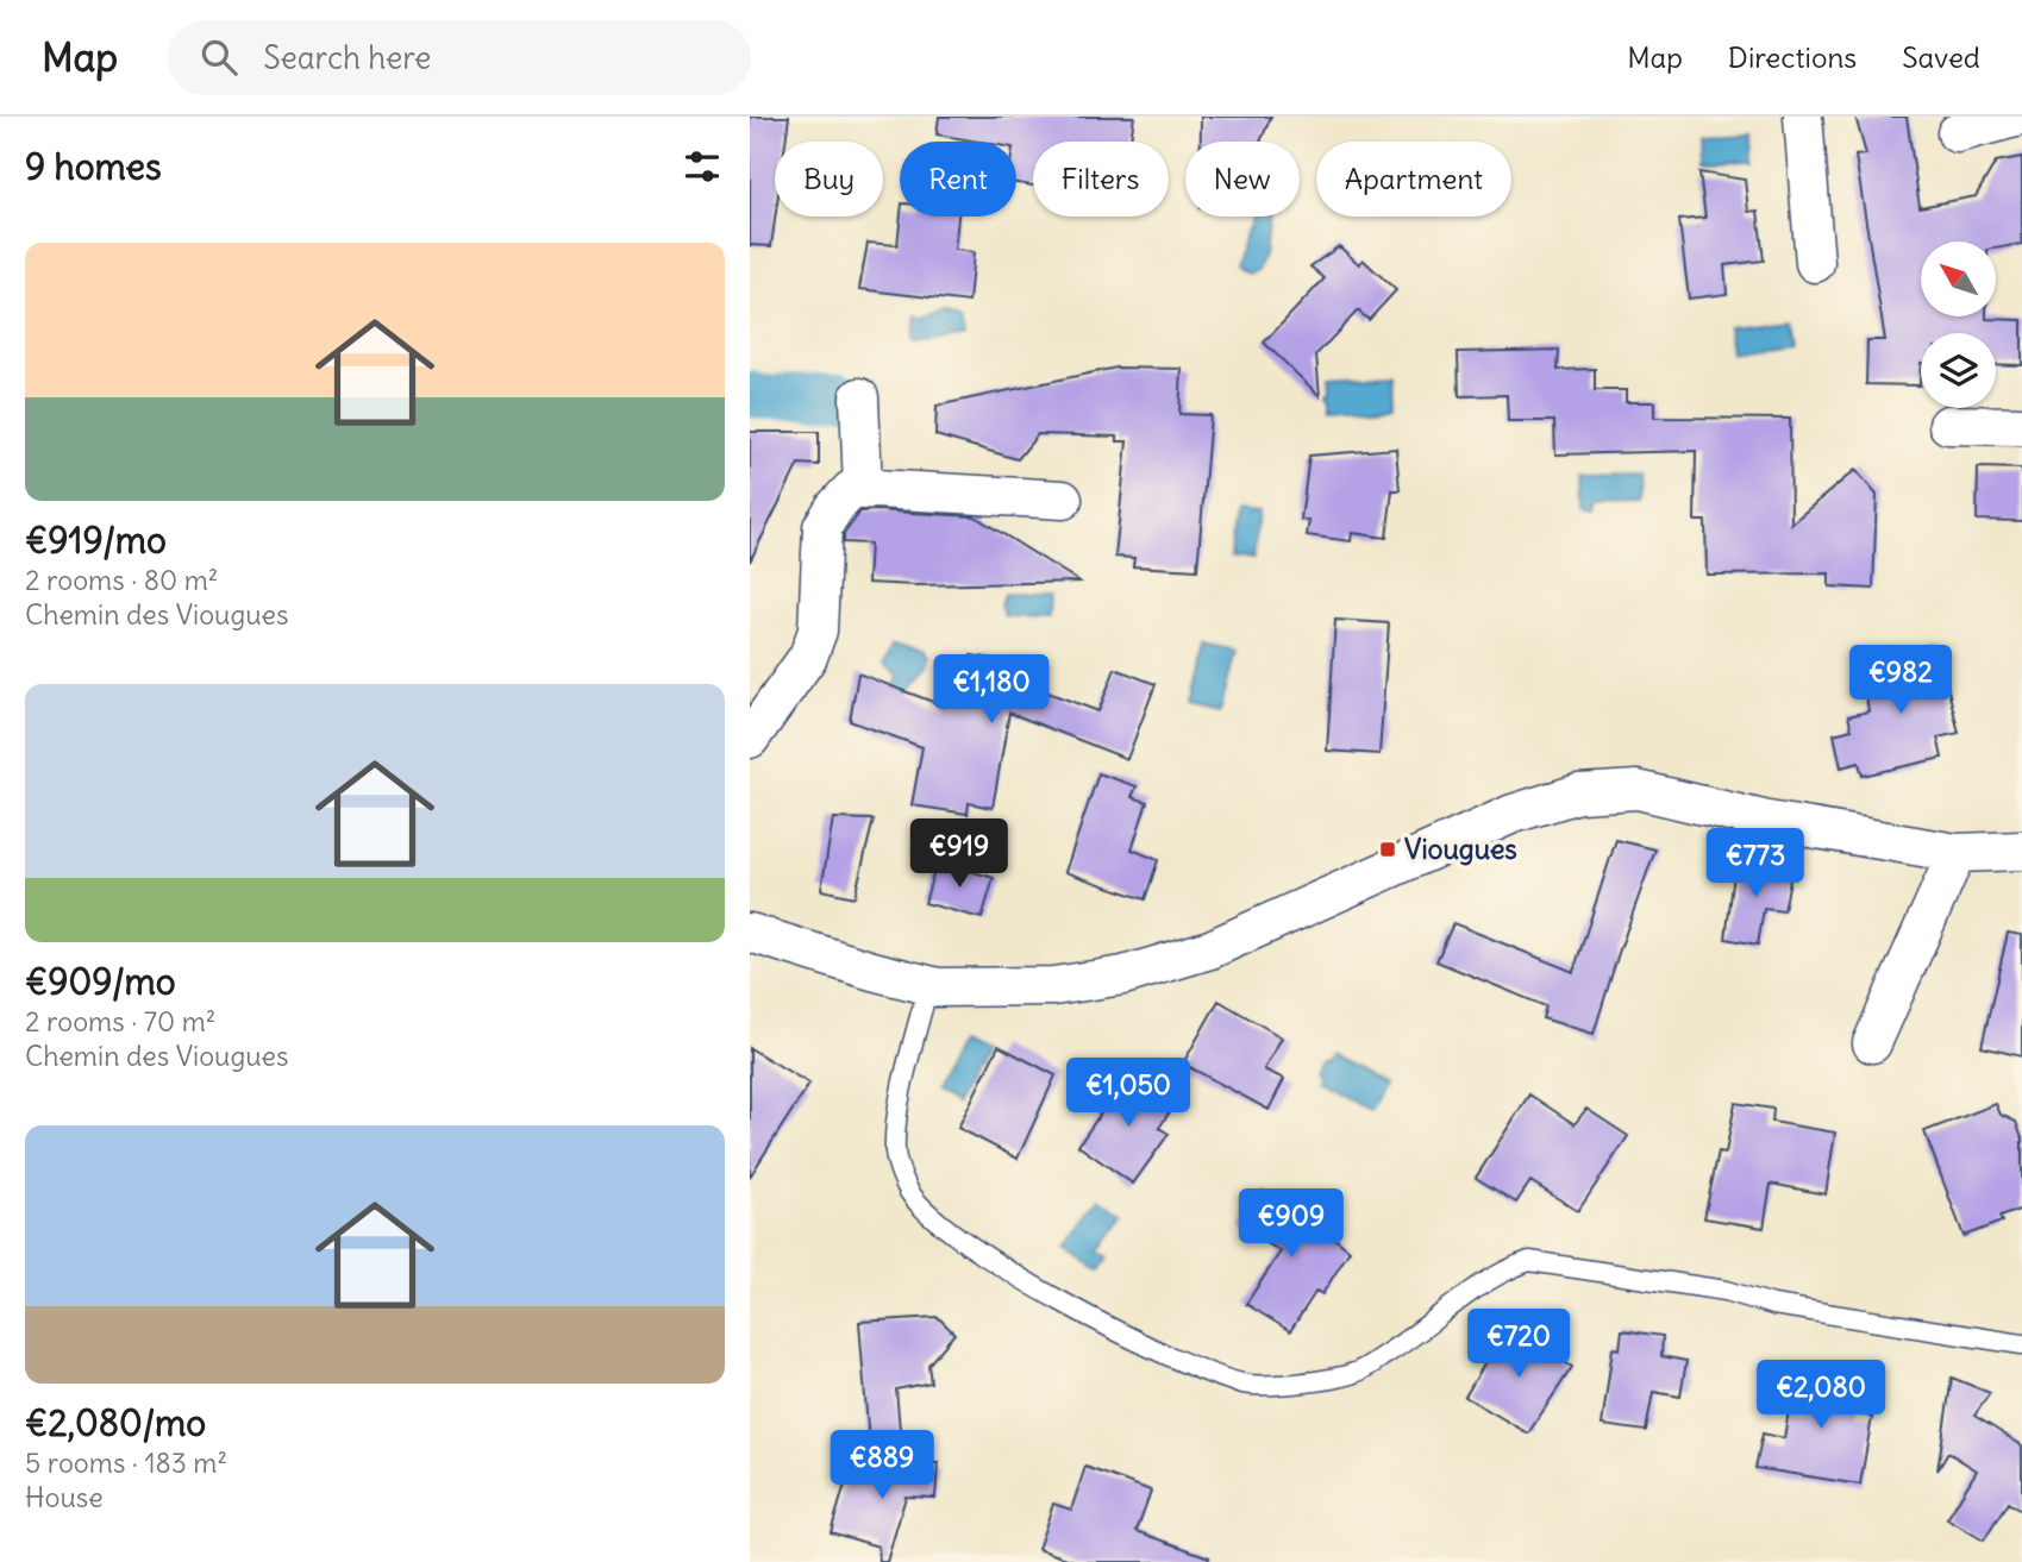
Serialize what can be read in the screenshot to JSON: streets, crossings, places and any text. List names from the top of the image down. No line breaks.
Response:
{"places":{"transit":["Viougues"]},"north":"top left","page":{"header":"Map","search":"Search here","nav":["Map","Directions","Saved"],"heading":"9 homes","chip":["Buy","Rent","Filters","New","Apartment"],"list":[{"name":"€919/mo","note":"2 rooms · 80 m² · Chemin des Viougues"},{"name":"€909/mo","note":"2 rooms · 70 m² · Chemin des Viougues"},{"name":"€2,080/mo","note":"5 rooms · 183 m² · House"}],"price":["€982","€1,180","€919","€773","€1,050","€909","€720","€2,080","€889"]}}
